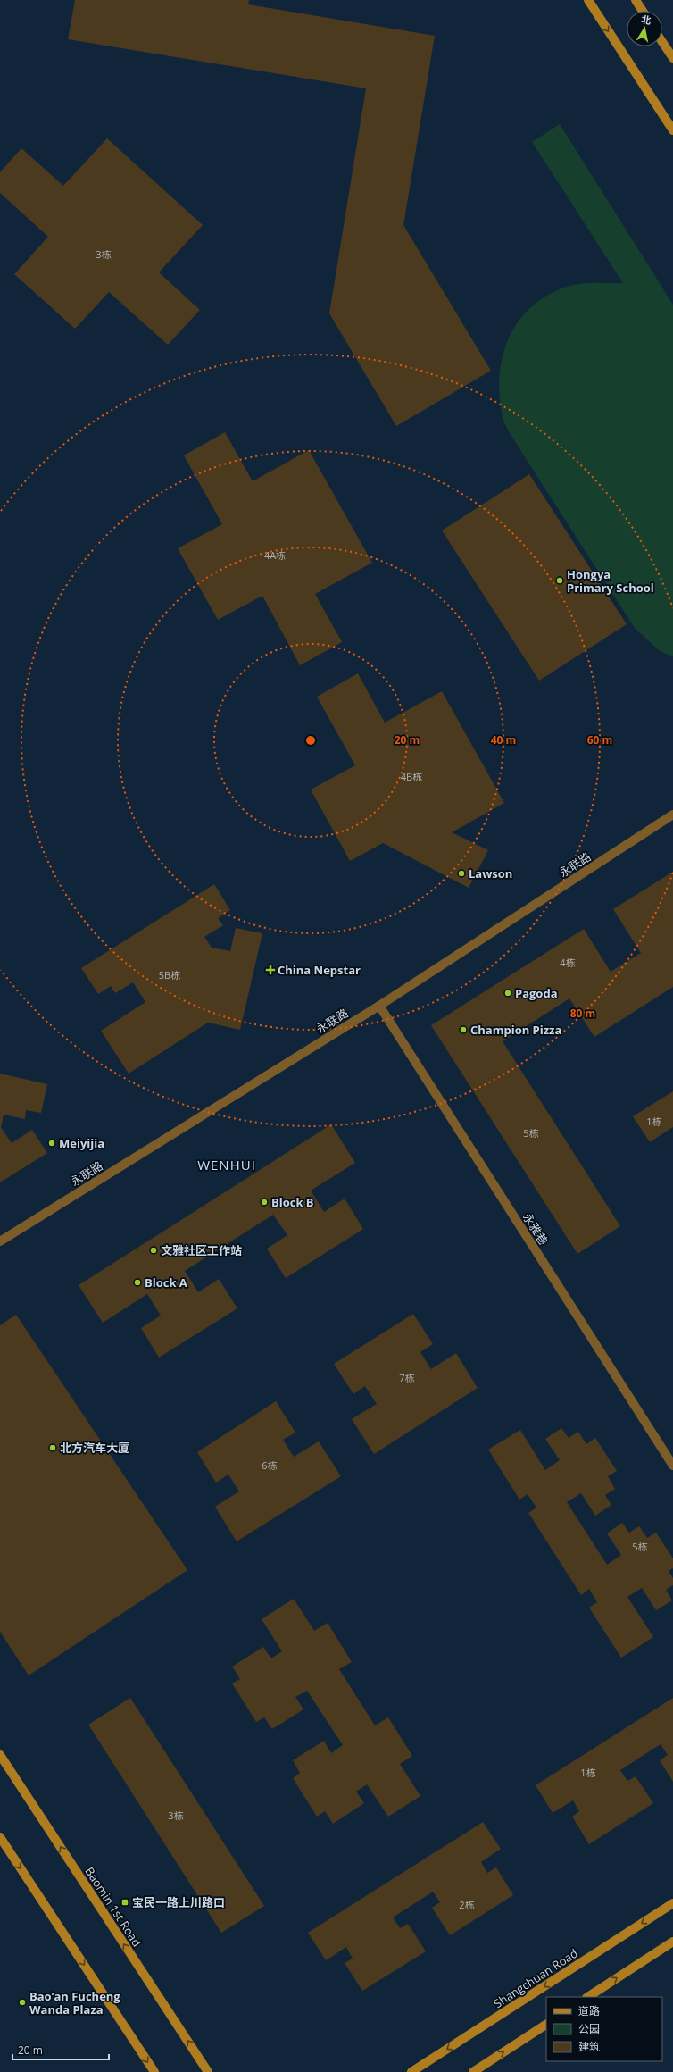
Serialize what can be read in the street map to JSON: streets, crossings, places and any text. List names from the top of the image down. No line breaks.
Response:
{"streets":{"main road":["Baomin 1st Road","Shangchuan Road"],"street":["永联路","永雅巷"]},"crossings":[["永联路","永雅巷"]],"districts":["WENHUI"],"places":{"other":["Hongya Primary School","Lawson","Pagoda","Champion Pizza","Meiyijia","Block B","文雅社区工作站","Block A","北方汽车大厦","Bao’an Fucheng Wanda Plaza"],"health":["China Nepstar"],"transit":["宝民一路上川路口"]},"house_numbers":["3栋","4A栋","4B栋","4栋","5B栋","1栋","5栋","7栋","6栋","5栋","1栋","3栋","2栋"],"legend":["道路","公园","建筑"],"scale_bar":"20 m","north":"top","rings":["20 m","40 m","60 m","80 m"]}
